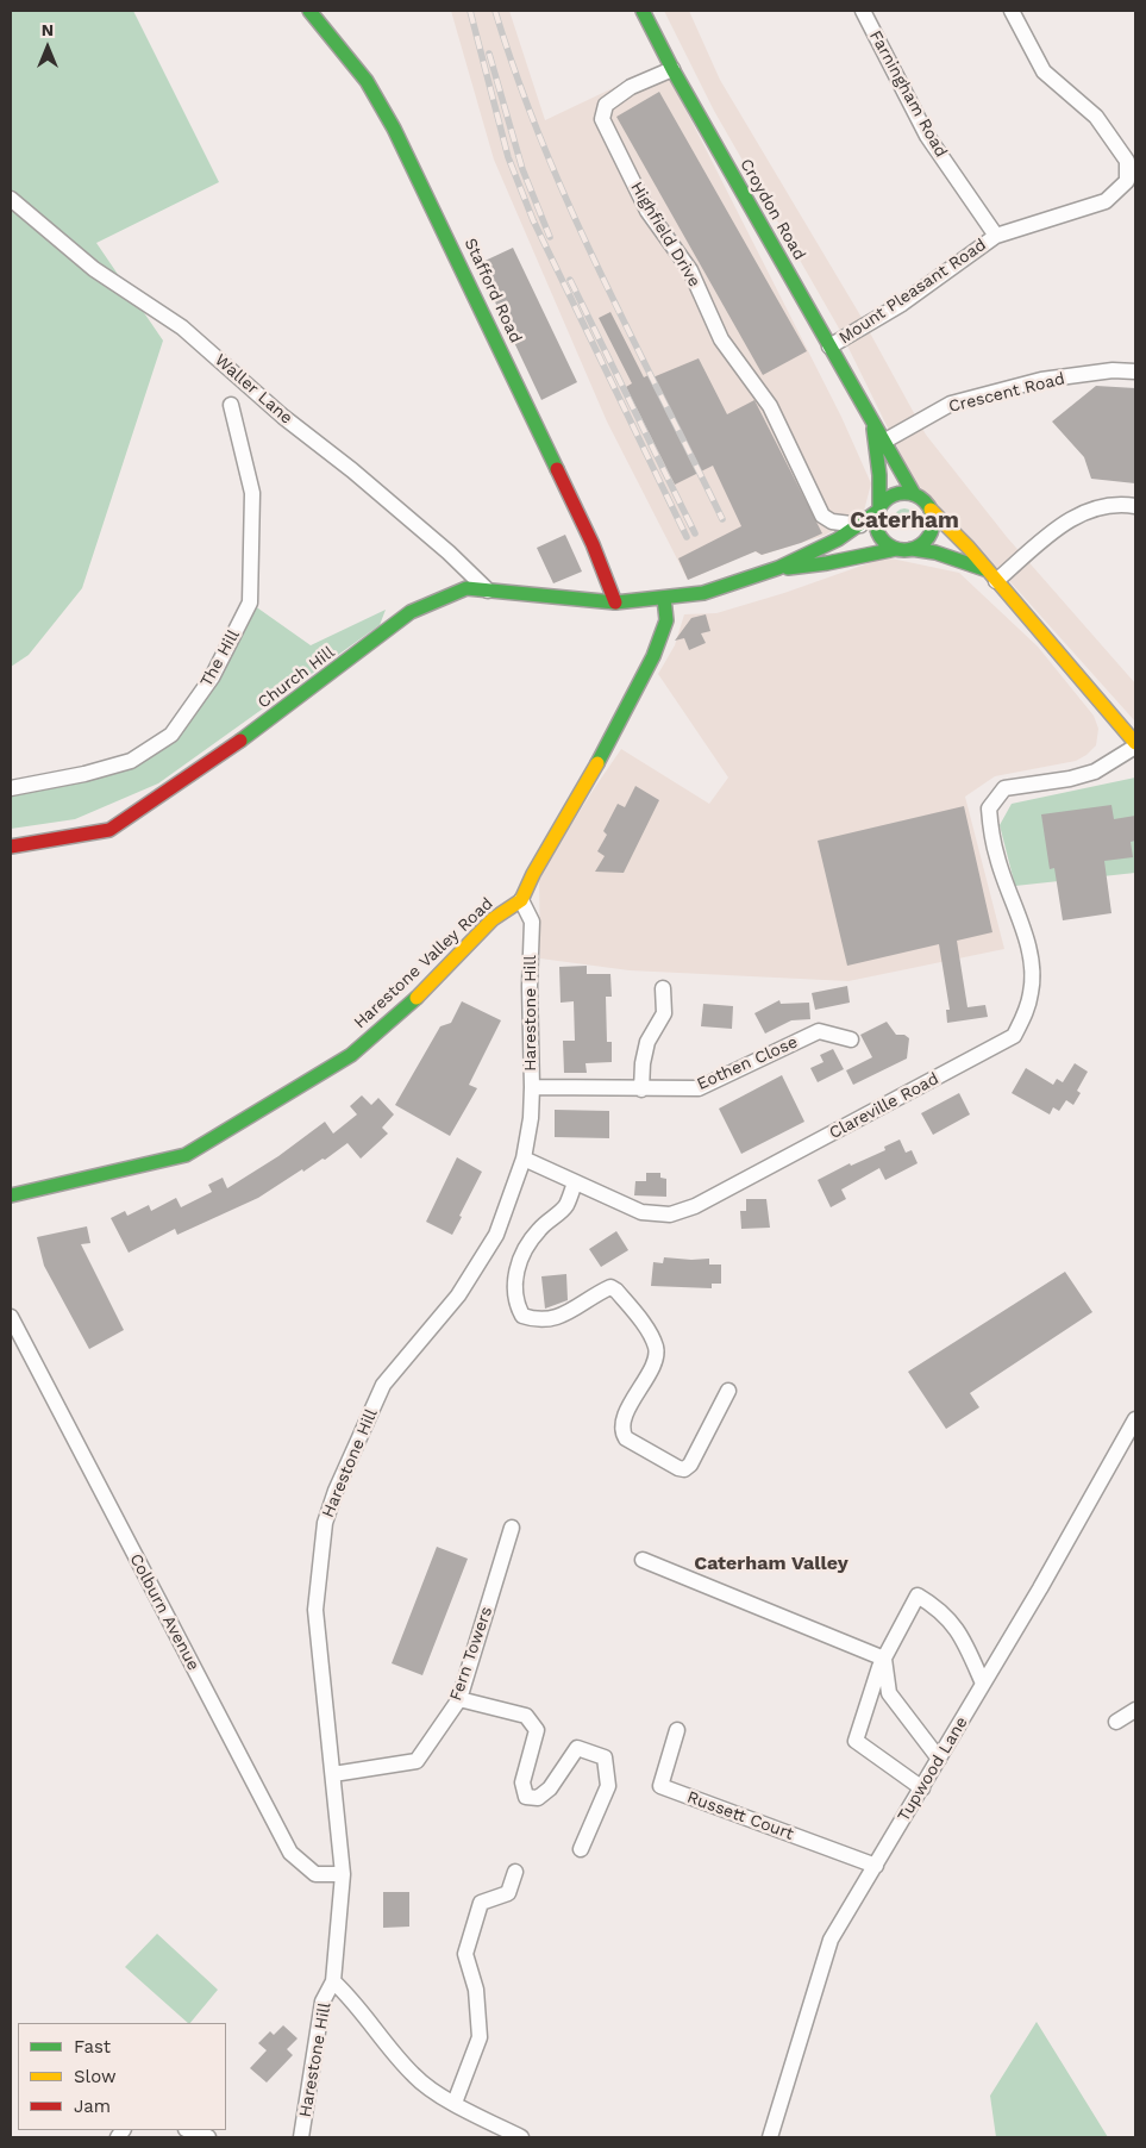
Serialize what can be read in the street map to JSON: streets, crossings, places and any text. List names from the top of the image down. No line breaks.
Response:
{"streets":{"main road":["Croydon Road","Stafford Road","Church Hill","Harestone Valley Road"],"street":["Farningham Road","Highfield Drive","Mount Pleasant Road","Waller Lane","Crescent Road","The Hill","Harestone Hill","Eothen Close","Clareville Road","Colburn Avenue","Fern Towers","Tupwood Lane","Russett Court"]},"crossings":[["Farningham Road","Mount Pleasant Road"],["Croydon Road","Highfield Drive"],["Croydon Road","Mount Pleasant Road"],["Croydon Road","Crescent Road"],["Stafford Road","Church Hill"],["Waller Lane","Church Hill"],["Harestone Valley Road","Harestone Hill"],["Harestone Hill","Eothen Close"],["Harestone Hill","Clareville Road"],["Harestone Hill","Colburn Avenue"],["Harestone Hill","Fern Towers"],["Tupwood Lane","Russett Court"]],"districts":["Caterham","Caterham Valley"],"legend":["Fast","Slow","Jam"],"north":"top"}
